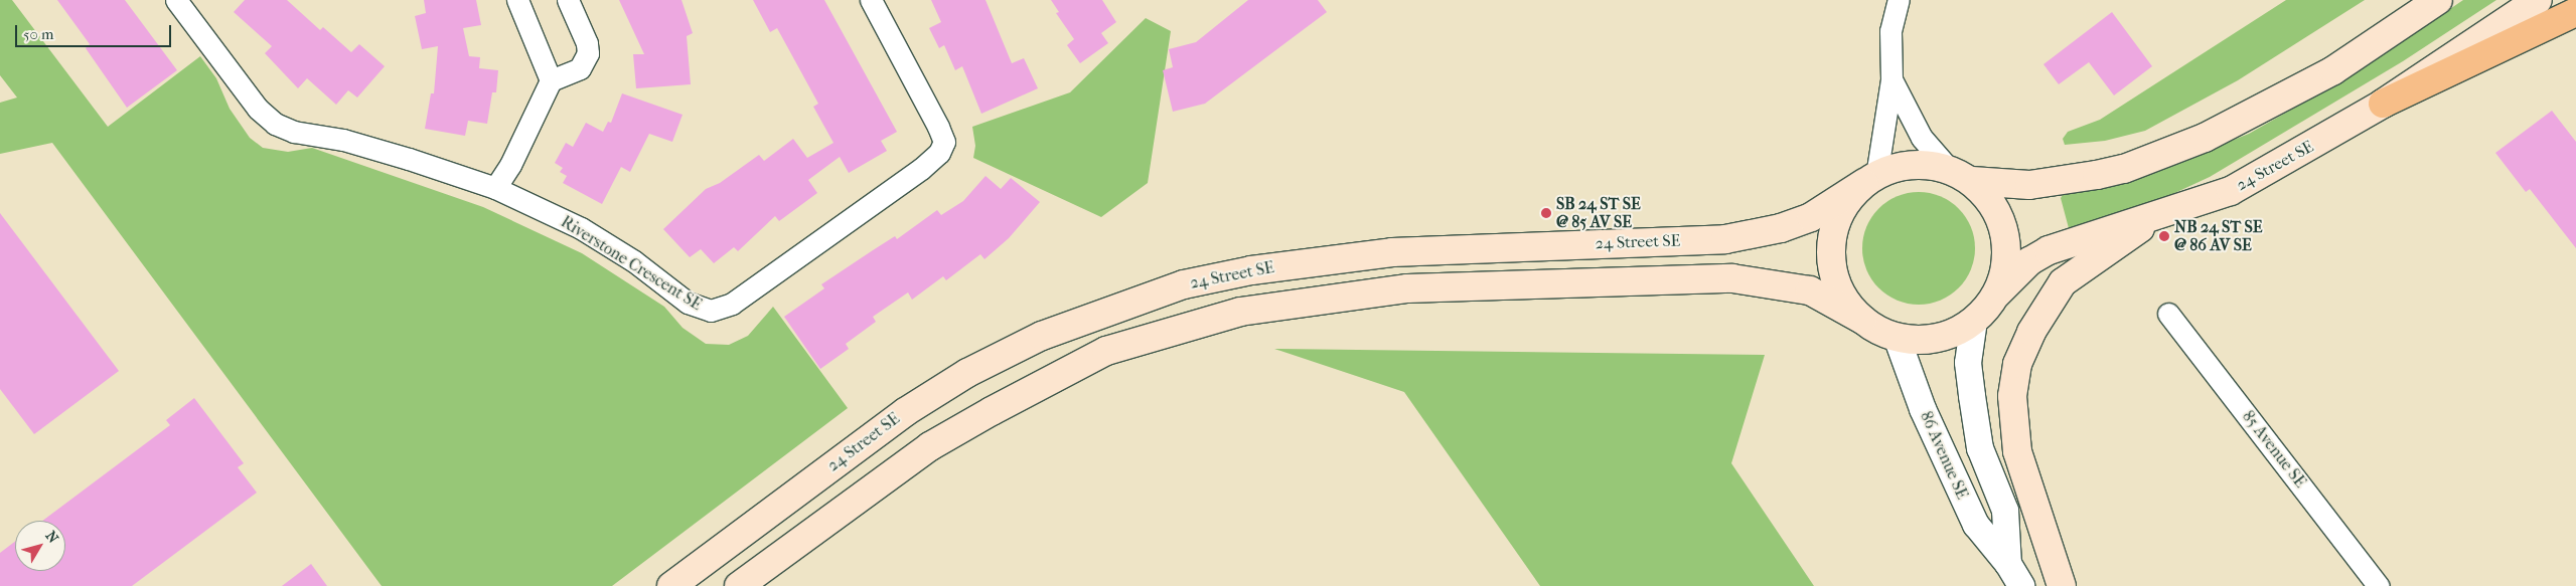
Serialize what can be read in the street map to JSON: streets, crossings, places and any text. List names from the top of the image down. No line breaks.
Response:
{"streets":{"main road":["24 Street SE"],"street":["Riverstone Crescent SE","85 Avenue SE","86 Avenue SE"]},"crossings":[["24 Street SE","86 Avenue SE"]],"places":["SB 24 ST SE @ 85 AV SE","NB 24 ST SE @ 86 AV SE"],"scale_bar":"50 m","north":"top right"}
